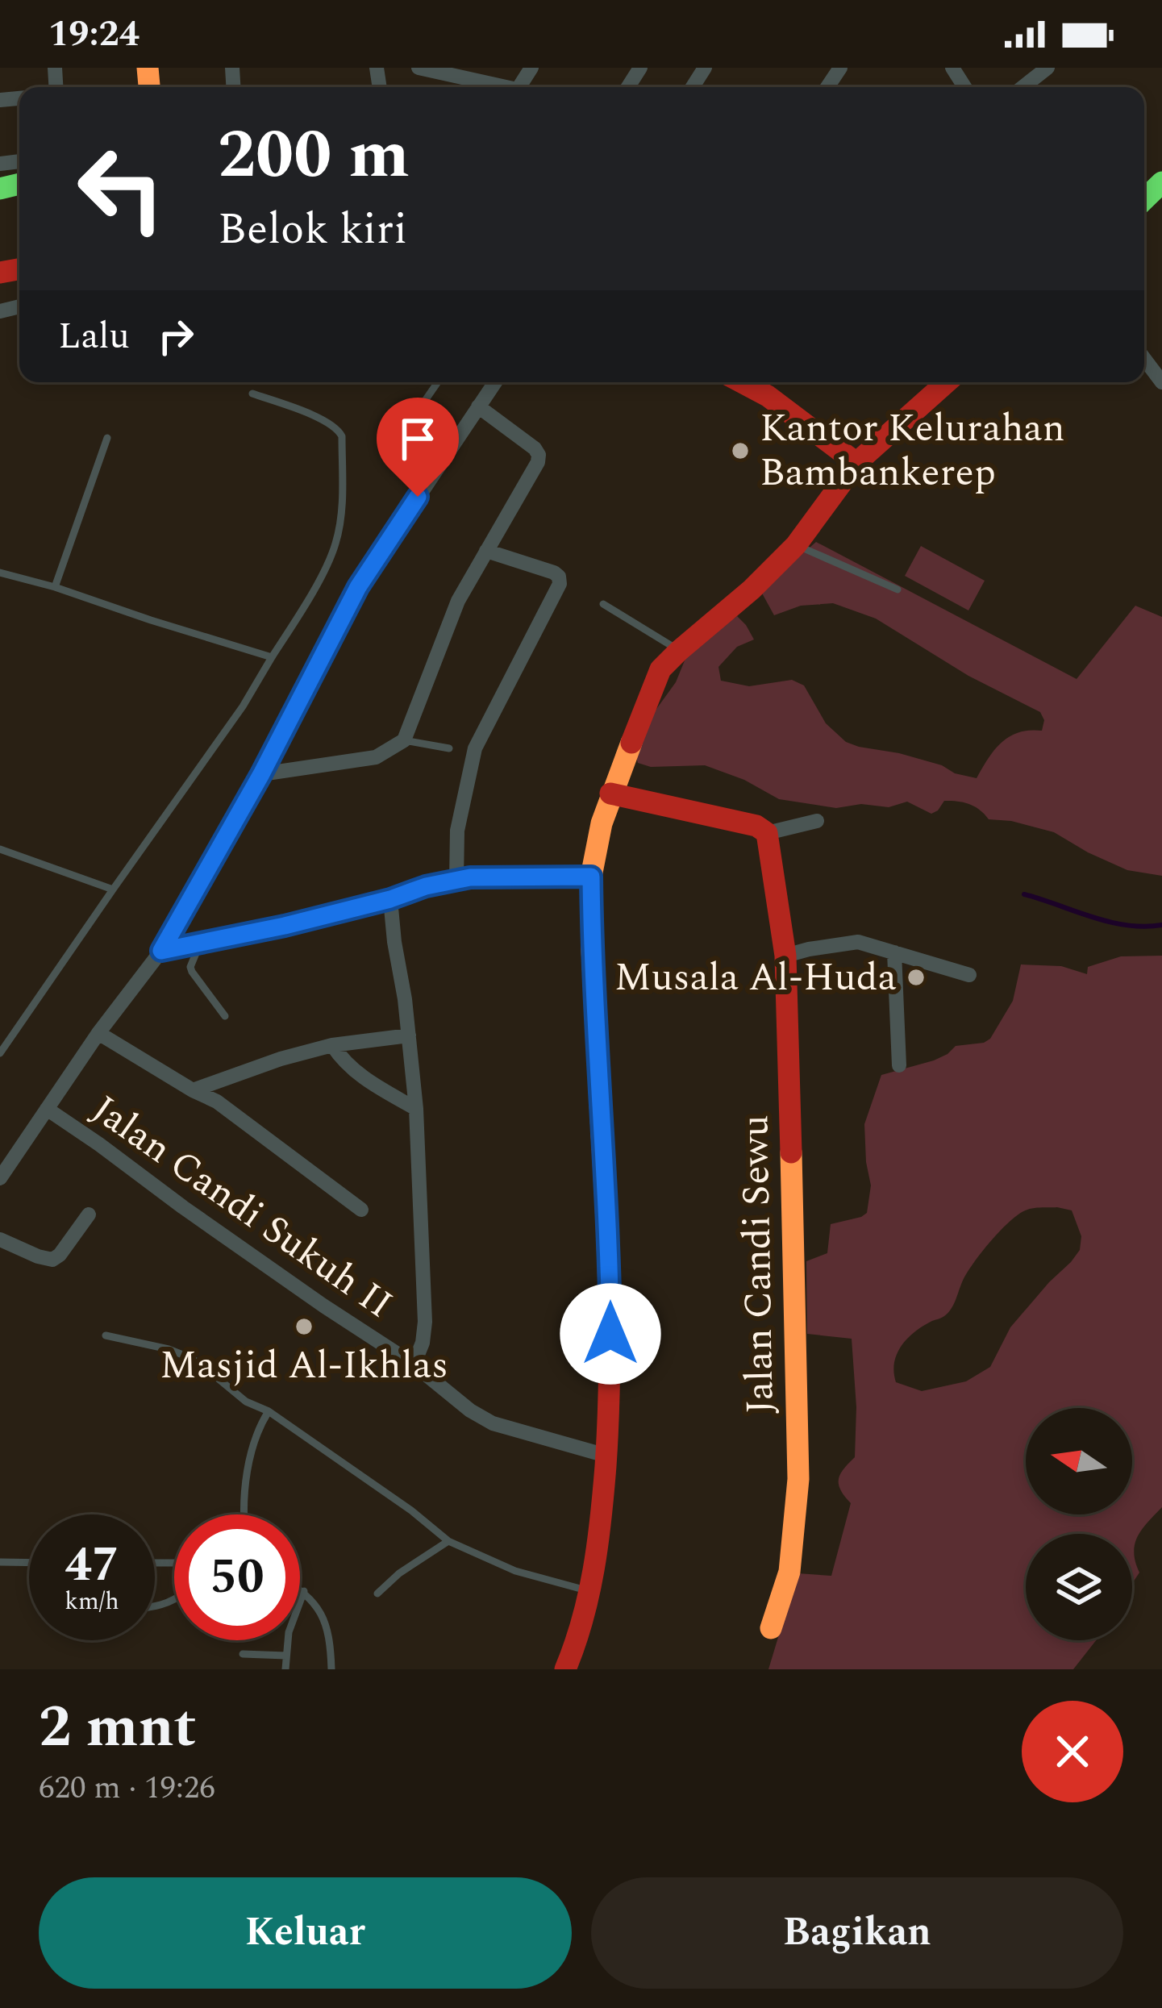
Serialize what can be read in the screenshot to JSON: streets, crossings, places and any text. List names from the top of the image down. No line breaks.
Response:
{"streets":{"main road":["Jalan Candi Sewu"],"street":["Jalan Candi Sukuh II"]},"places":["Kantor Kelurahan Bambankerep","Musala Al-Huda","Masjid Al-Ikhlas"],"north":"left","page":{"status":"19:24","turn":["200 m","Belok kiri"],"then":"Lalu","speed":"47 km/h","limit":"50","heading":["2 mnt","620 m · 19:26"],"buttons":["Keluar","Bagikan"]}}
